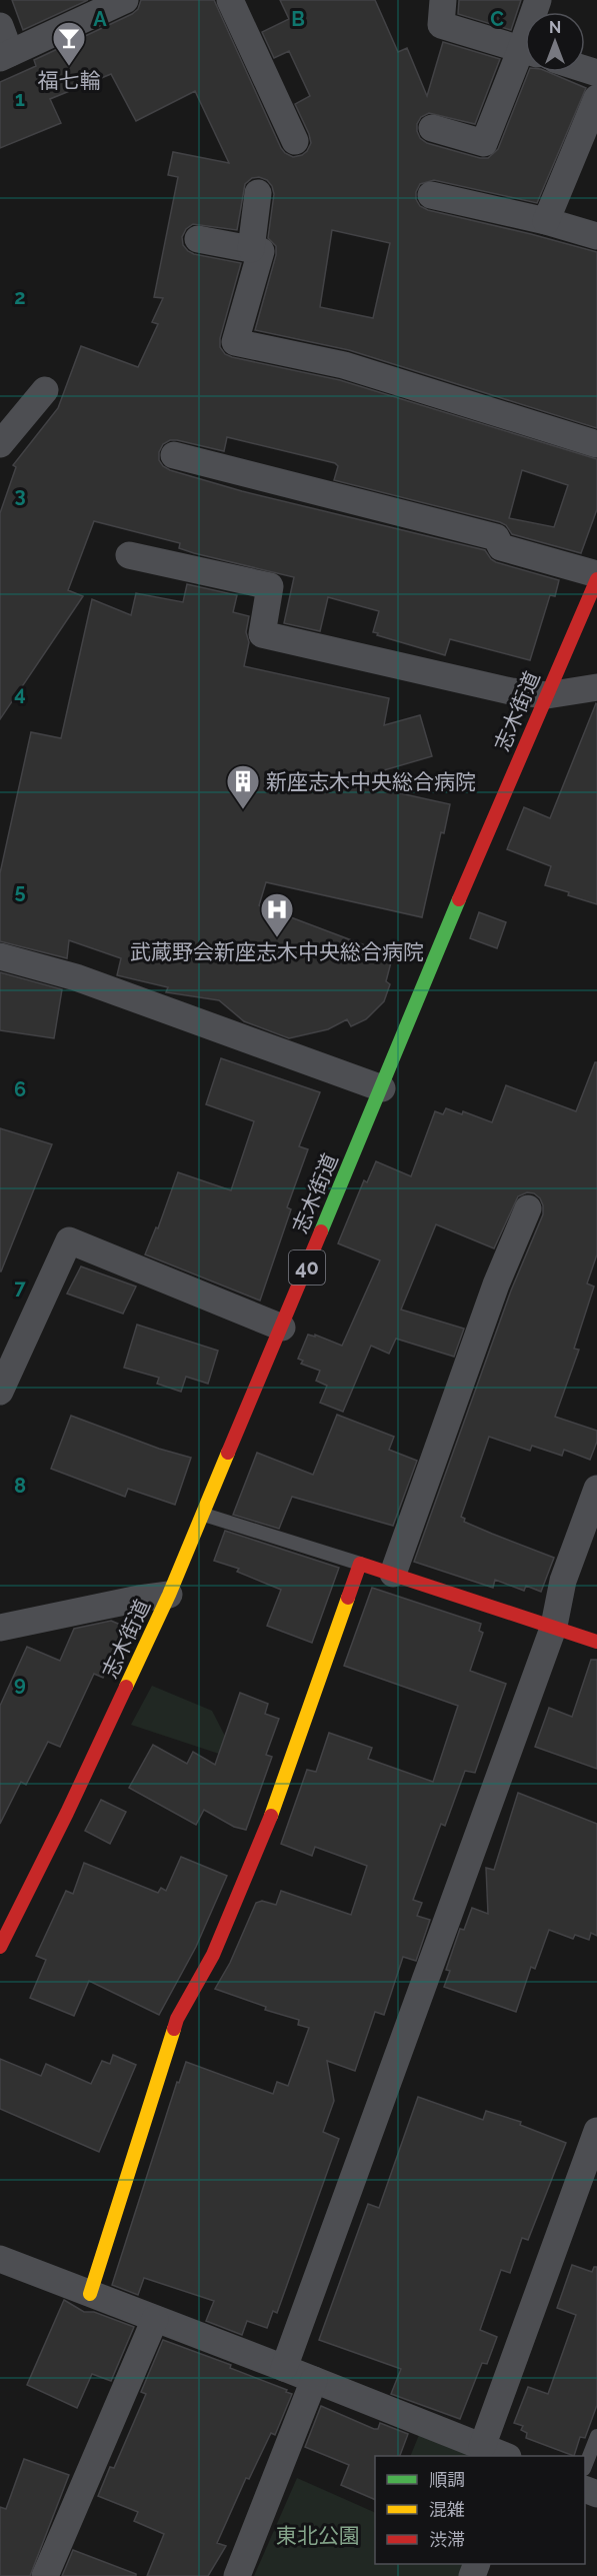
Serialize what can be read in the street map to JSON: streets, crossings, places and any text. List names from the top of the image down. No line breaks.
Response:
{"streets":{"main road":["志木街道","40"]},"parks":["東北公園"],"places":{"bar":["福七輪"],"building":["新座志木中央総合病院"],"hospital":["武蔵野会新座志木中央総合病院"]},"legend":["順調","混雑","渋滞"],"north":"top","grid":{"columns":["A","B","C"],"rows":["1","2","3","4","5","6","7","8","9"]}}
